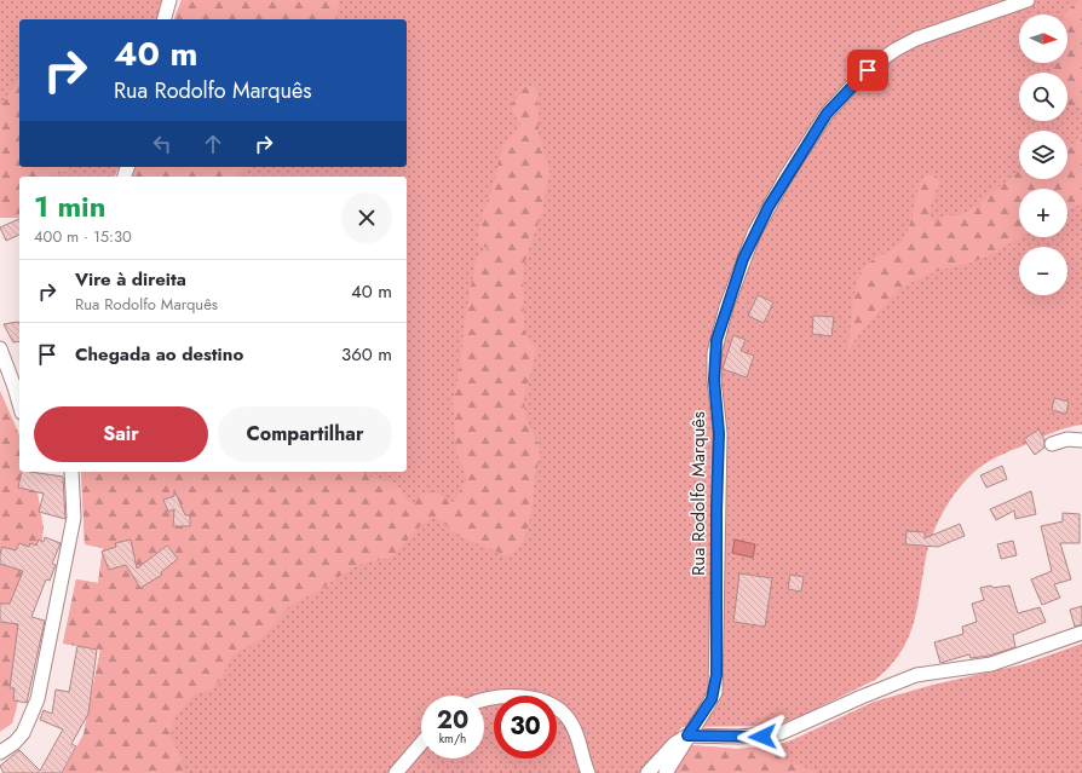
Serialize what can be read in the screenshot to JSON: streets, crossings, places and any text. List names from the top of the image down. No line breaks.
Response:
{"streets":{"street":["Rua Rodolfo Marquês"]},"north":"right","page":{"map_buttons":["+","−"],"turn":["40 m","Rua Rodolfo Marquês"],"heading":["1 min","400 m · 15:30"],"list":[{"name":"Vire à direita","note":"Rua Rodolfo Marquês","value":"40 m"},{"name":"Chegada ao destino","value":"360 m"}],"buttons":["Sair","Compartilhar"],"speed":"20 km/h","limit":"30"}}
